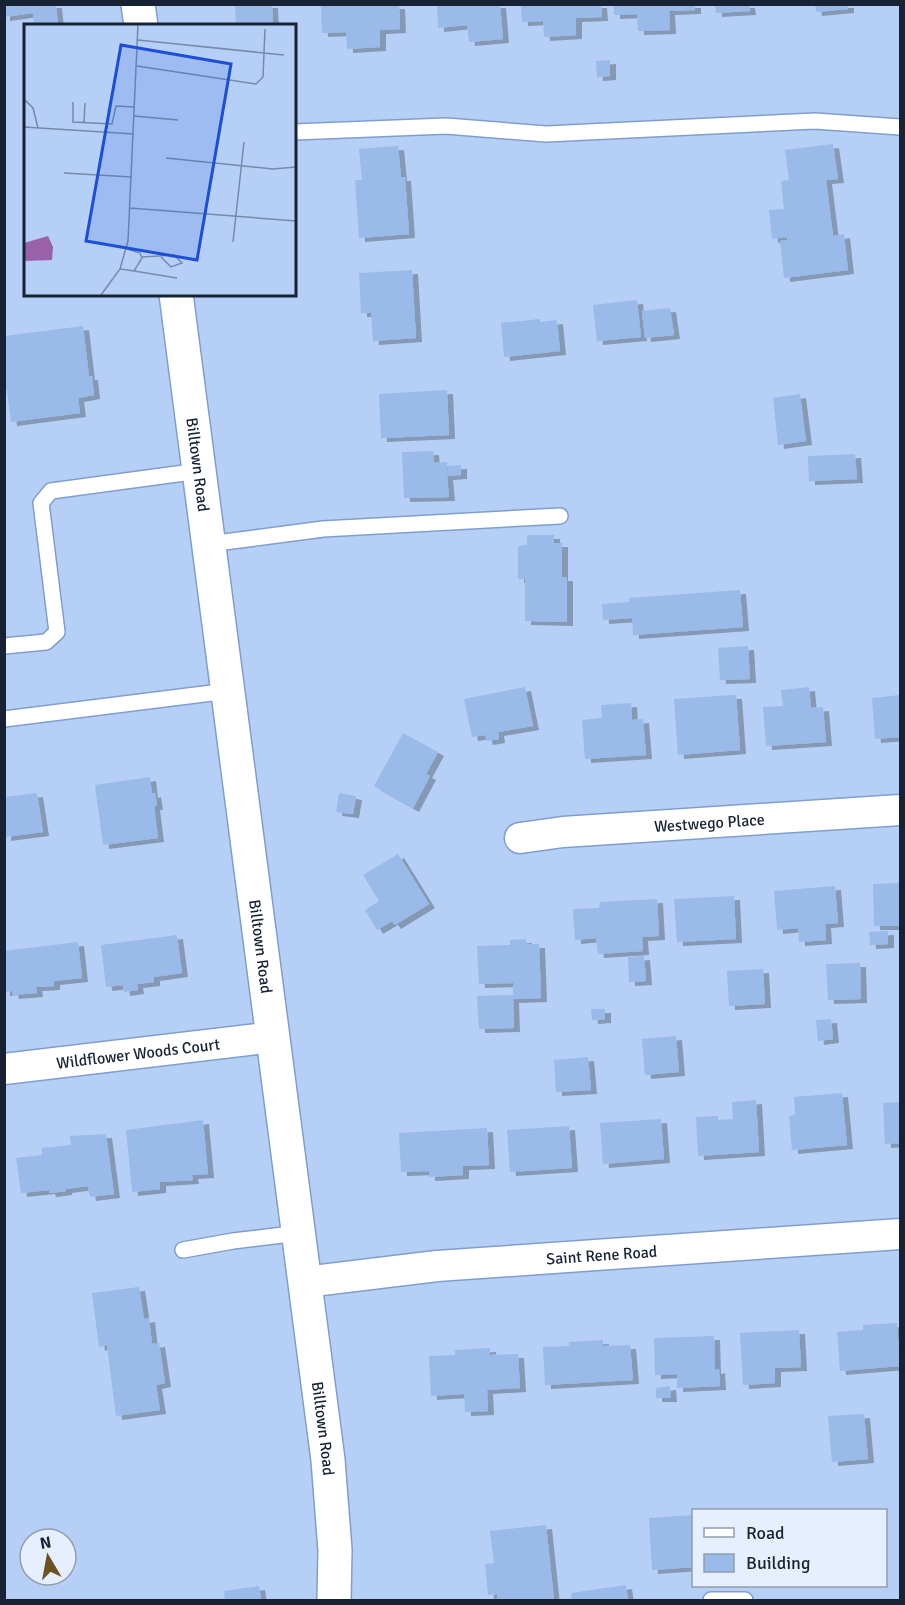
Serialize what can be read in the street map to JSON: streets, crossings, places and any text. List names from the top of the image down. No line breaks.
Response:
{"streets":{"main road":["Billtown Road"],"street":["Westwego Place","Wildflower Woods Court","Saint Rene Road"]},"crossings":[["Billtown Road","Wildflower Woods Court"],["Billtown Road","Saint Rene Road"]],"legend":["Road","Building"],"north":"top"}
